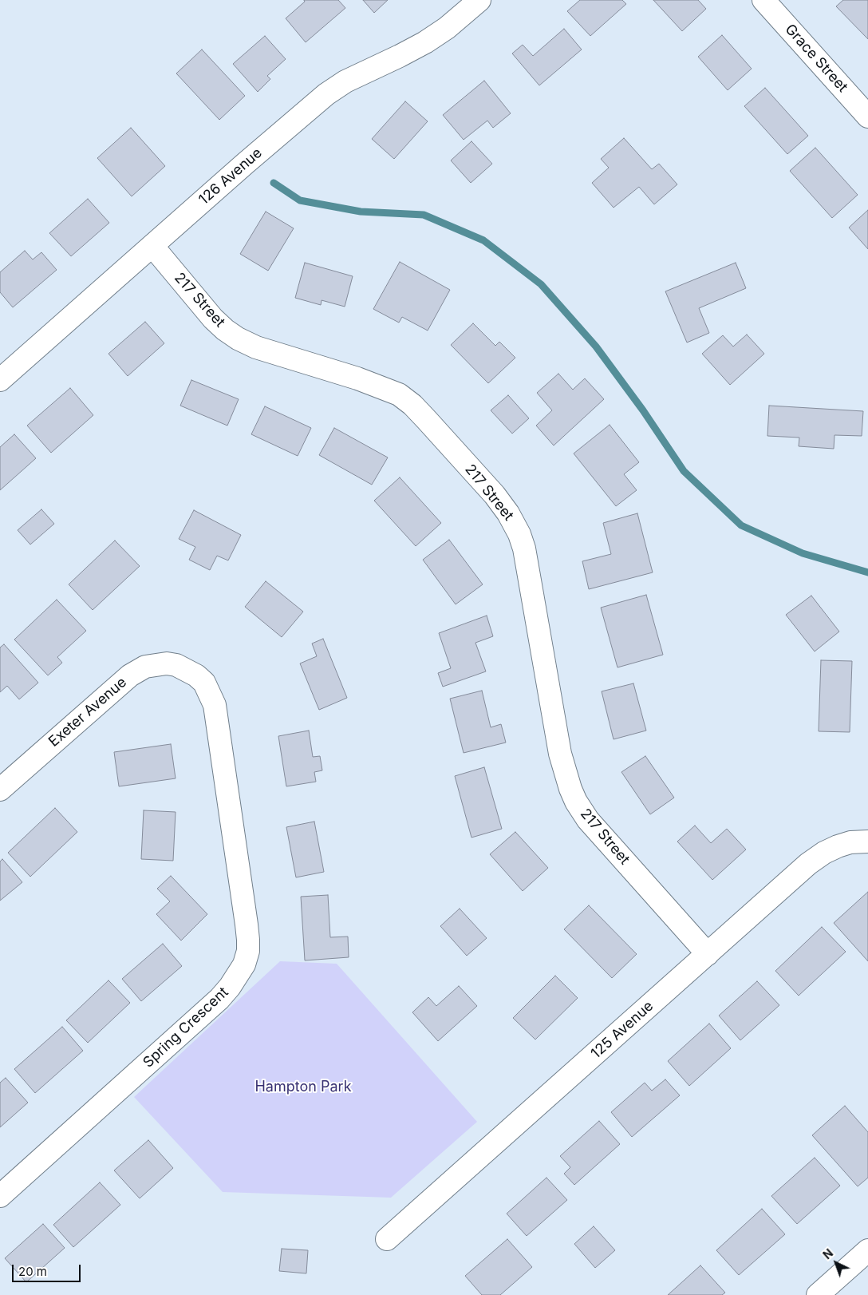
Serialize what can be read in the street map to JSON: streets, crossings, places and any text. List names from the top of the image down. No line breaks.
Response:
{"streets":{"street":["Grace Street","126 Avenue","217 Street","Exeter Avenue","Spring Crescent","125 Avenue"]},"crossings":[["126 Avenue","217 Street"],["217 Street","125 Avenue"],["Exeter Avenue","Spring Crescent"]],"parks":["Hampton Park"],"scale_bar":"20 m","north":"top left"}
